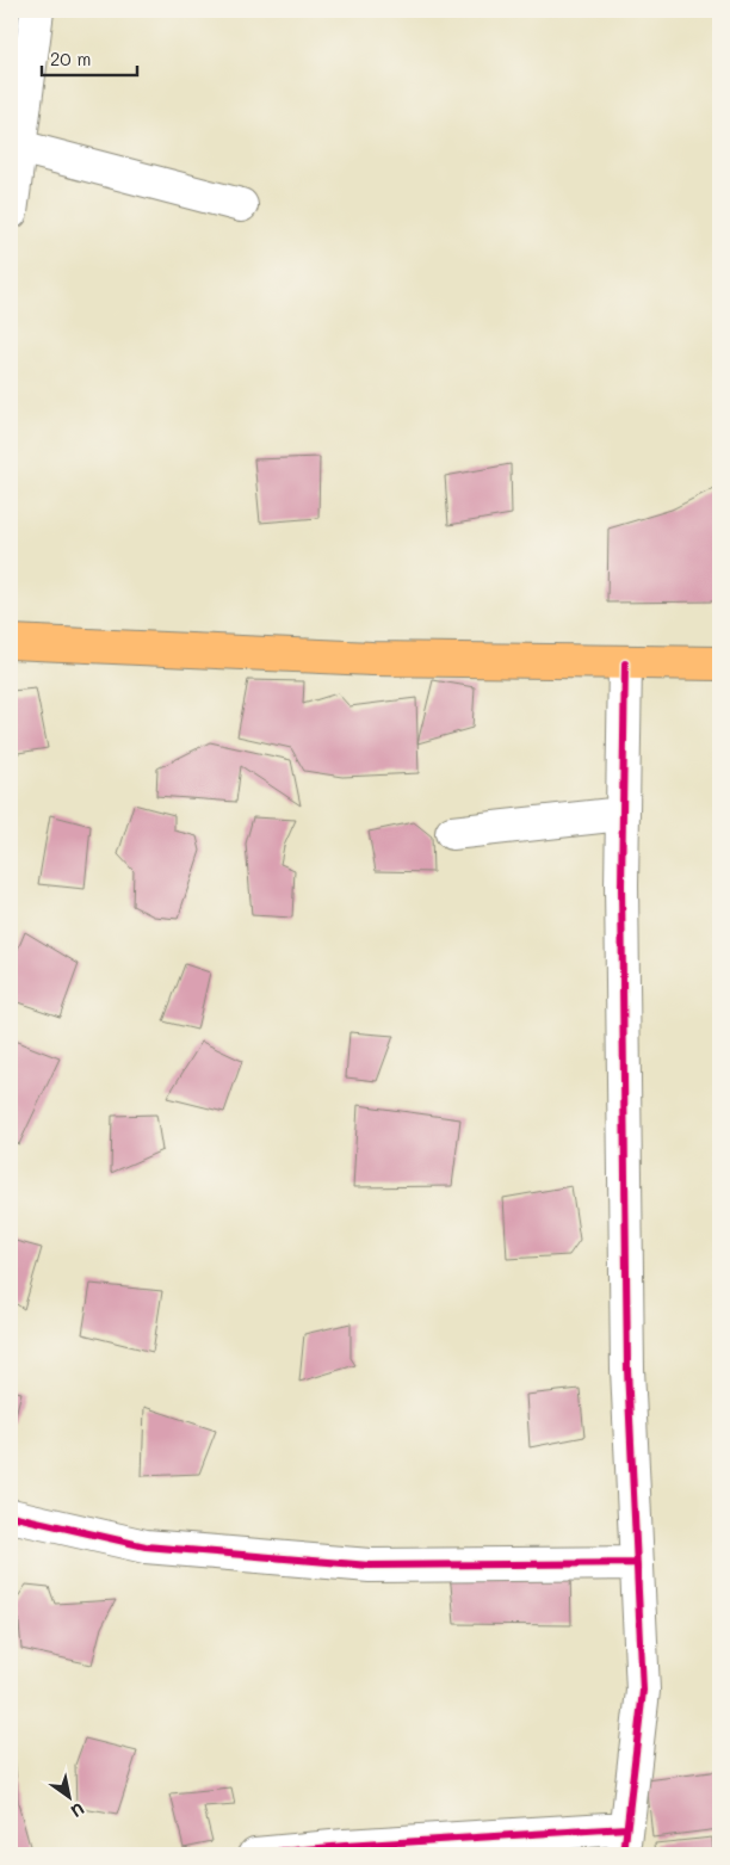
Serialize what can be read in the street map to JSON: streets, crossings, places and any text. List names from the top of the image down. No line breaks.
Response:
{"scale_bar":"20 m","north":"bottom right"}
